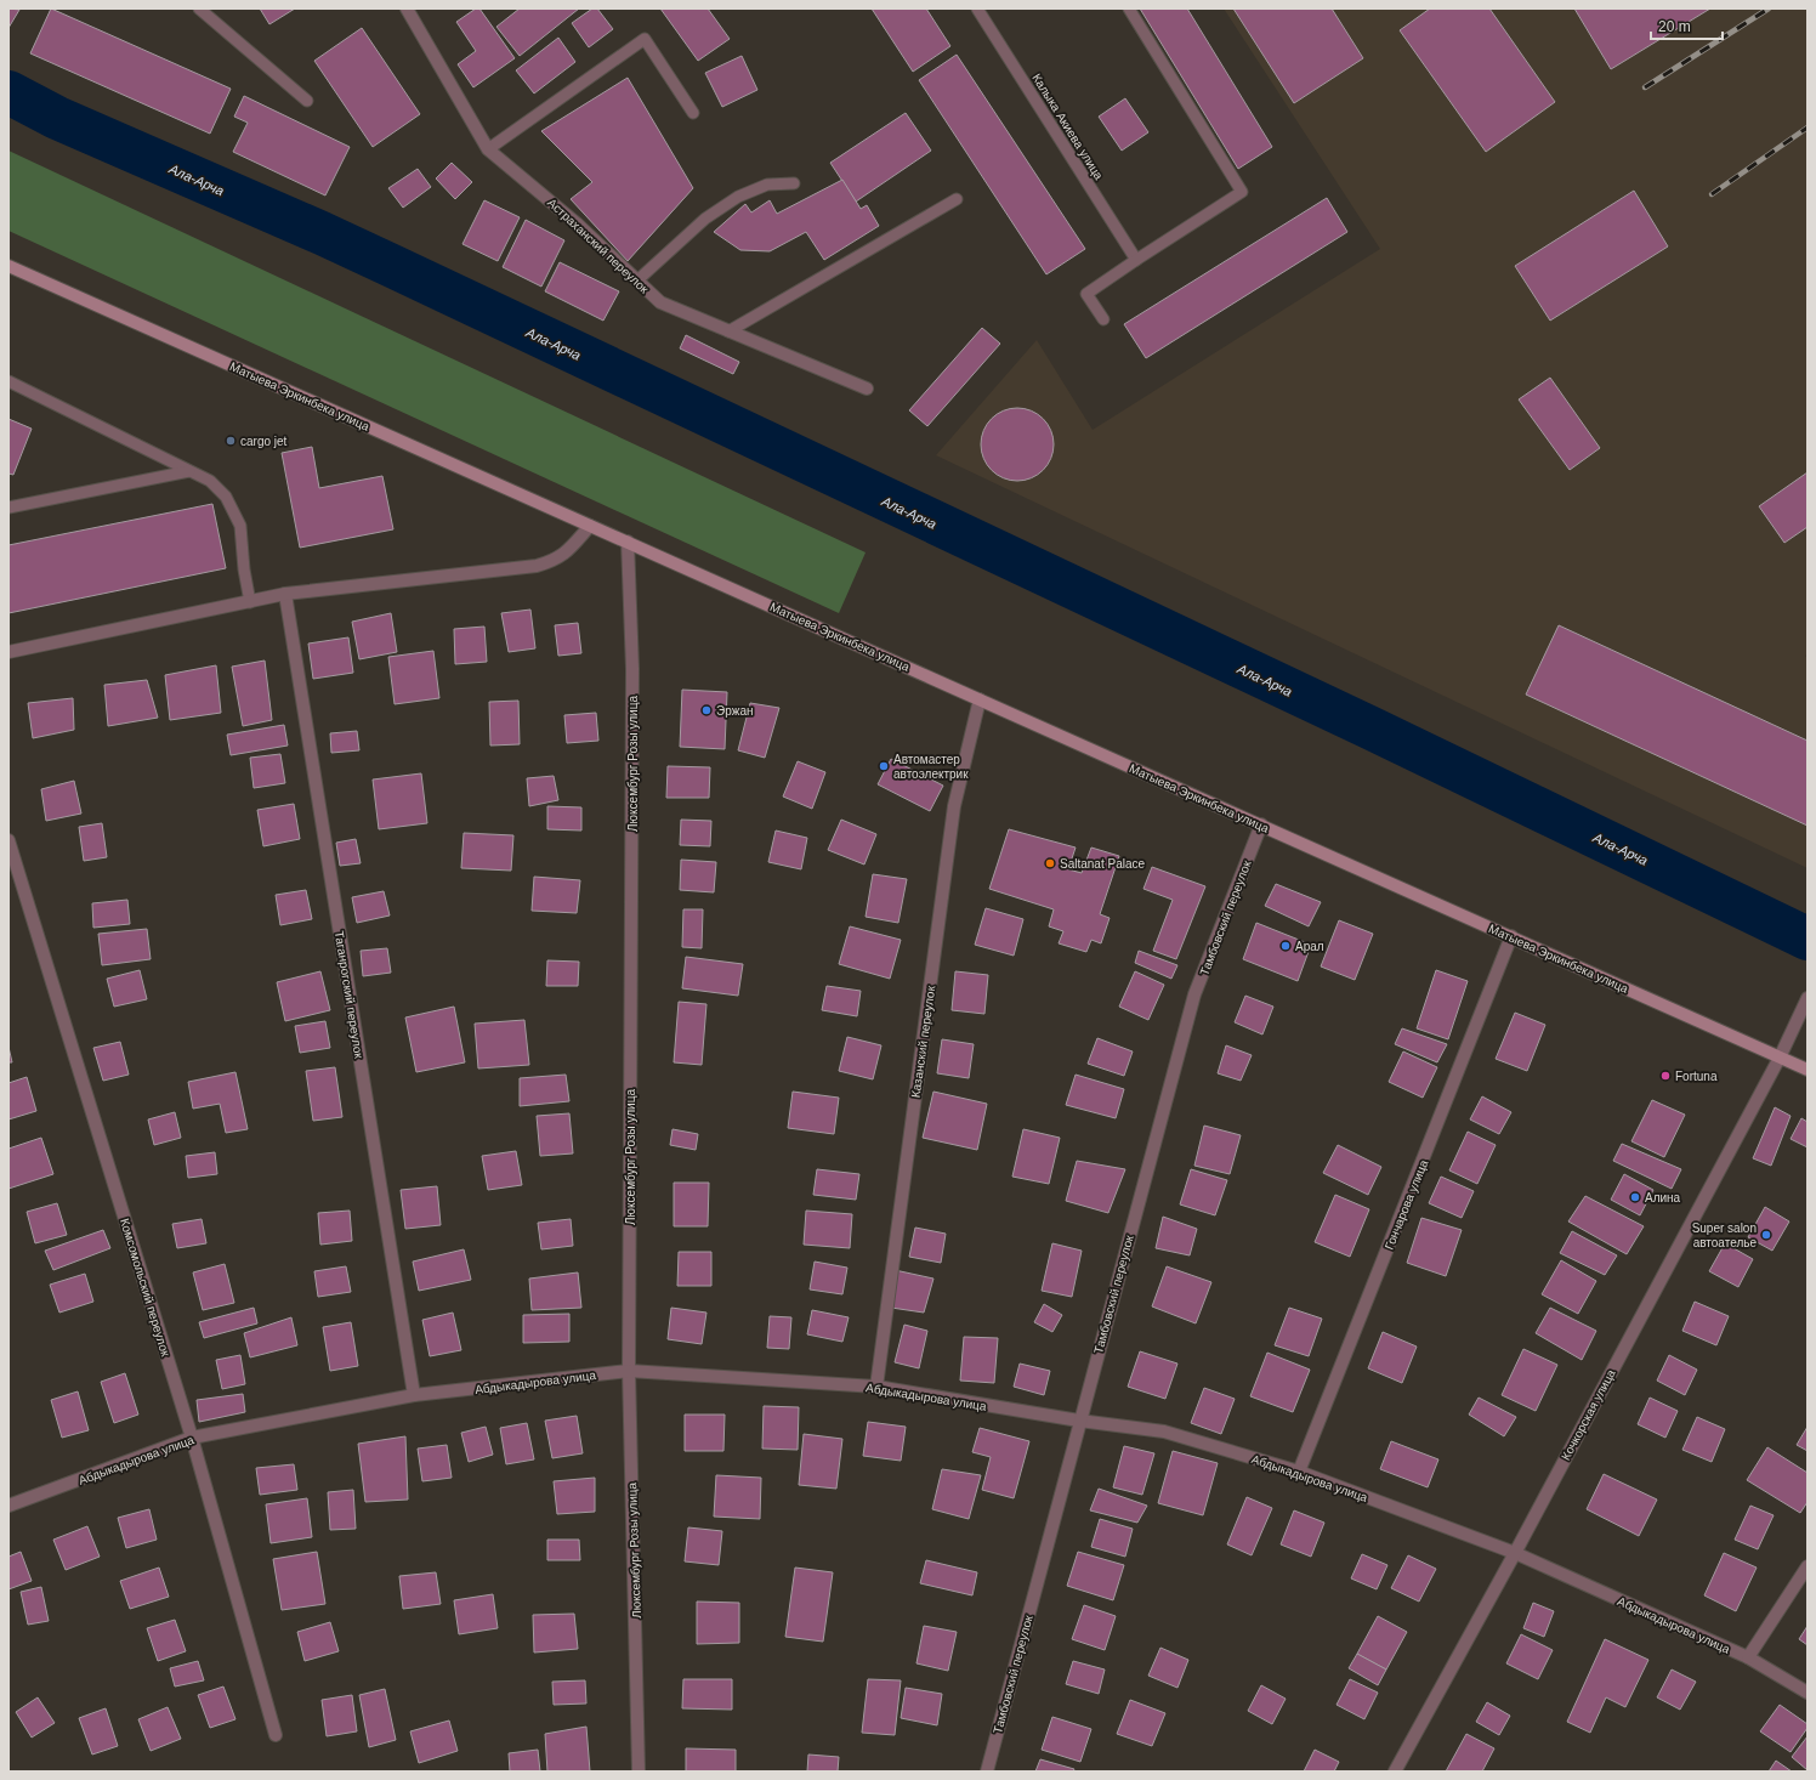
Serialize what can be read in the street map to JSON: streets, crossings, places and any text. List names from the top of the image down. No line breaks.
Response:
{"streets":{"main road":["Матыева Эркинбека улица"],"street":["Астраханский переулок","Люксембург Розы улица","Тамбовский переулок","Таганрогский переулок","Казанский переулок","Гончарова улица","Комсомольский переулок","Абдыкадырова улица","Кочкорская улица"],"lane":["Калыка Акиева улица"]},"crossings":[["Матыева Эркинбека улица","Люксембург Розы улица"],["Матыева Эркинбека улица","Тамбовский переулок"],["Матыева Эркинбека улица","Казанский переулок"],["Матыева Эркинбека улица","Гончарова улица"],["Матыева Эркинбека улица","Кочкорская улица"],["Люксембург Розы улица","Абдыкадырова улица"],["Тамбовский переулок","Абдыкадырова улица"],["Таганрогский переулок","Абдыкадырова улица"],["Казанский переулок","Абдыкадырова улица"],["Гончарова улица","Абдыкадырова улица"],["Комсомольский переулок","Абдыкадырова улица"],["Абдыкадырова улица","Кочкорская улица"]],"water":["Ала-Арча"],"places":["cargo jet","Эржан","Автомастер автоэлектрик","Saltanat Palace","Арал","Fortuna","Алина","Super salon автоателье"],"scale_bar":"20 m"}
